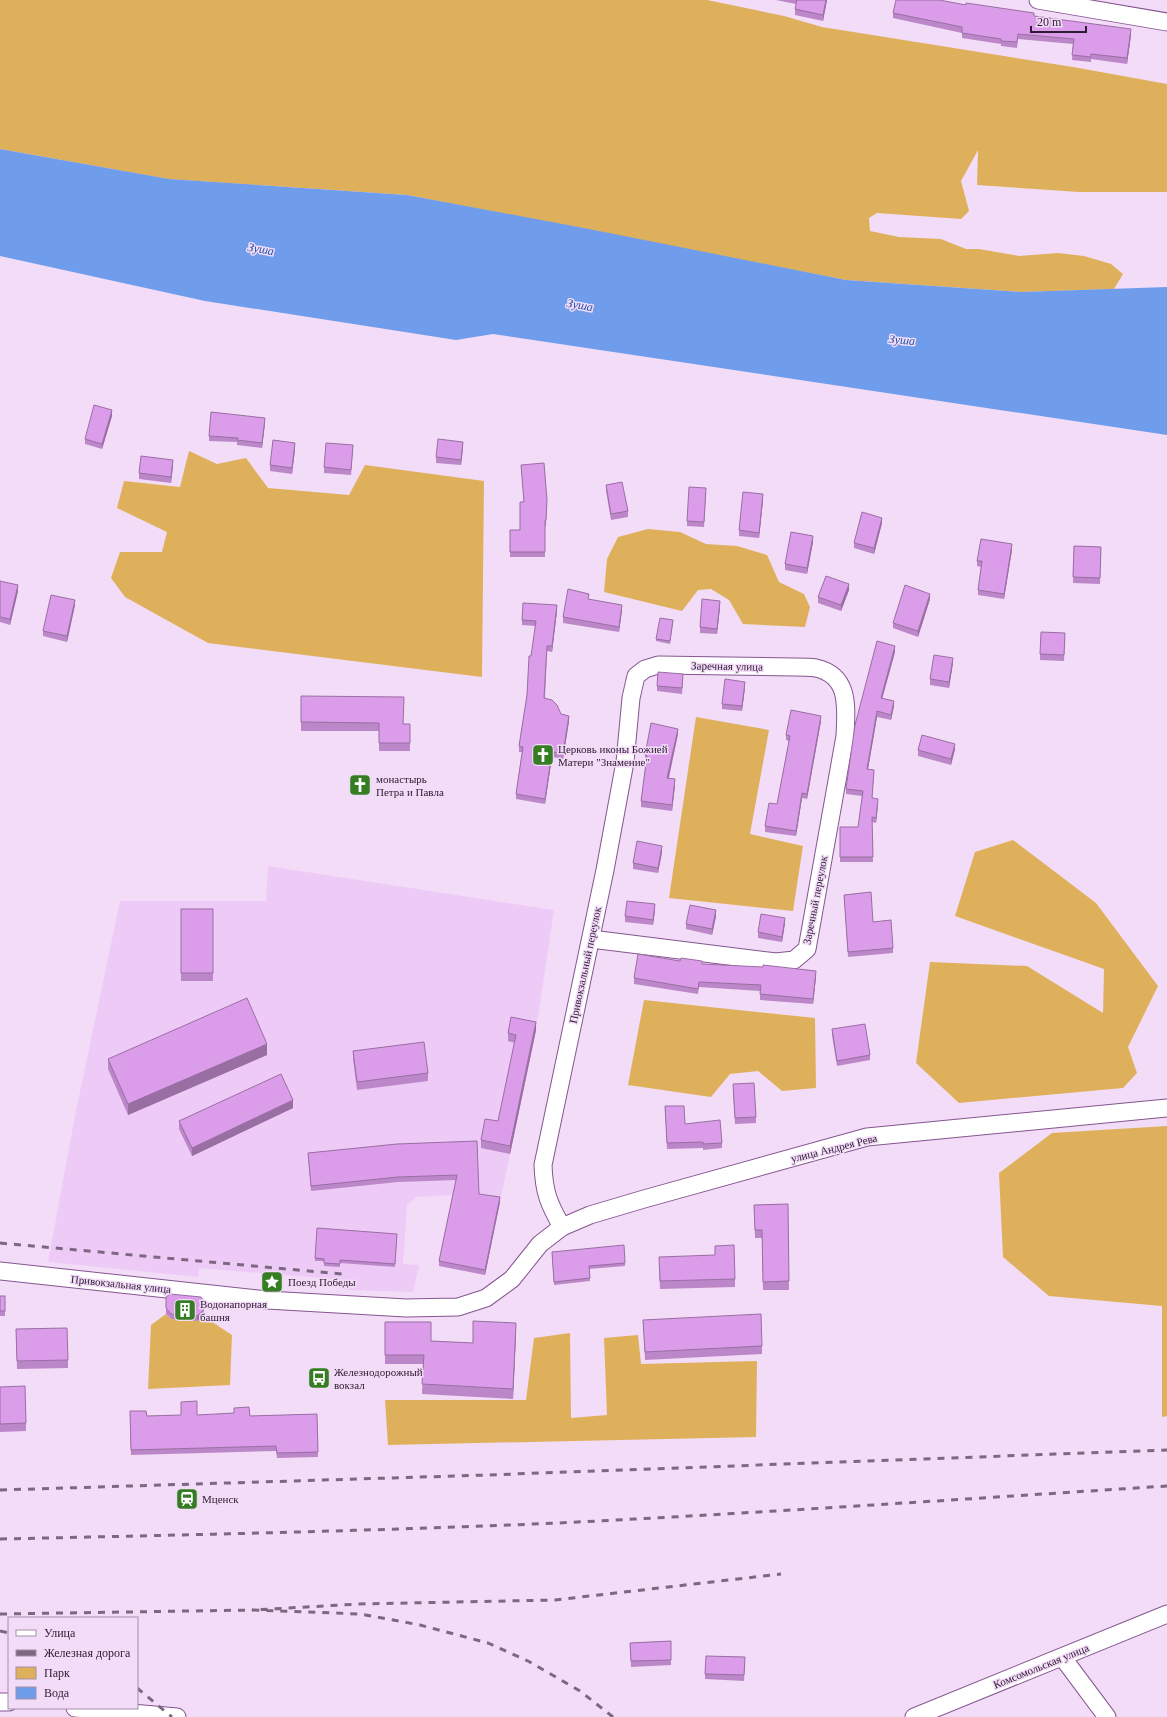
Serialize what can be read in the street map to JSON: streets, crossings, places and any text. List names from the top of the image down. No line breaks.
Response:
{"streets":{"street":["Заречная улица","Заречный переулок","Привокзальный переулок","улица Андрея Рева","Привокзальная улица","Комсомольская улица"]},"crossings":[["Заречная улица","Заречный переулок"],["Заречная улица","Привокзальный переулок"],["Заречный переулок","Привокзальный переулок"],["Привокзальный переулок","улица Андрея Рева"],["улица Андрея Рева","Привокзальная улица"]],"water":["Зуша"],"places":{"church":["Церковь иконы Божией Матери \"Знамение\"","монастырь Петра и Павла"],"place":["Поезд Победы"],"building":["Водонапорная башня"],"bus stop":["Железнодорожный вокзал"],"station":["Мценск"]},"legend":["Улица","Железная дорога","Парк","Вода"],"scale_bar":"20 m"}
